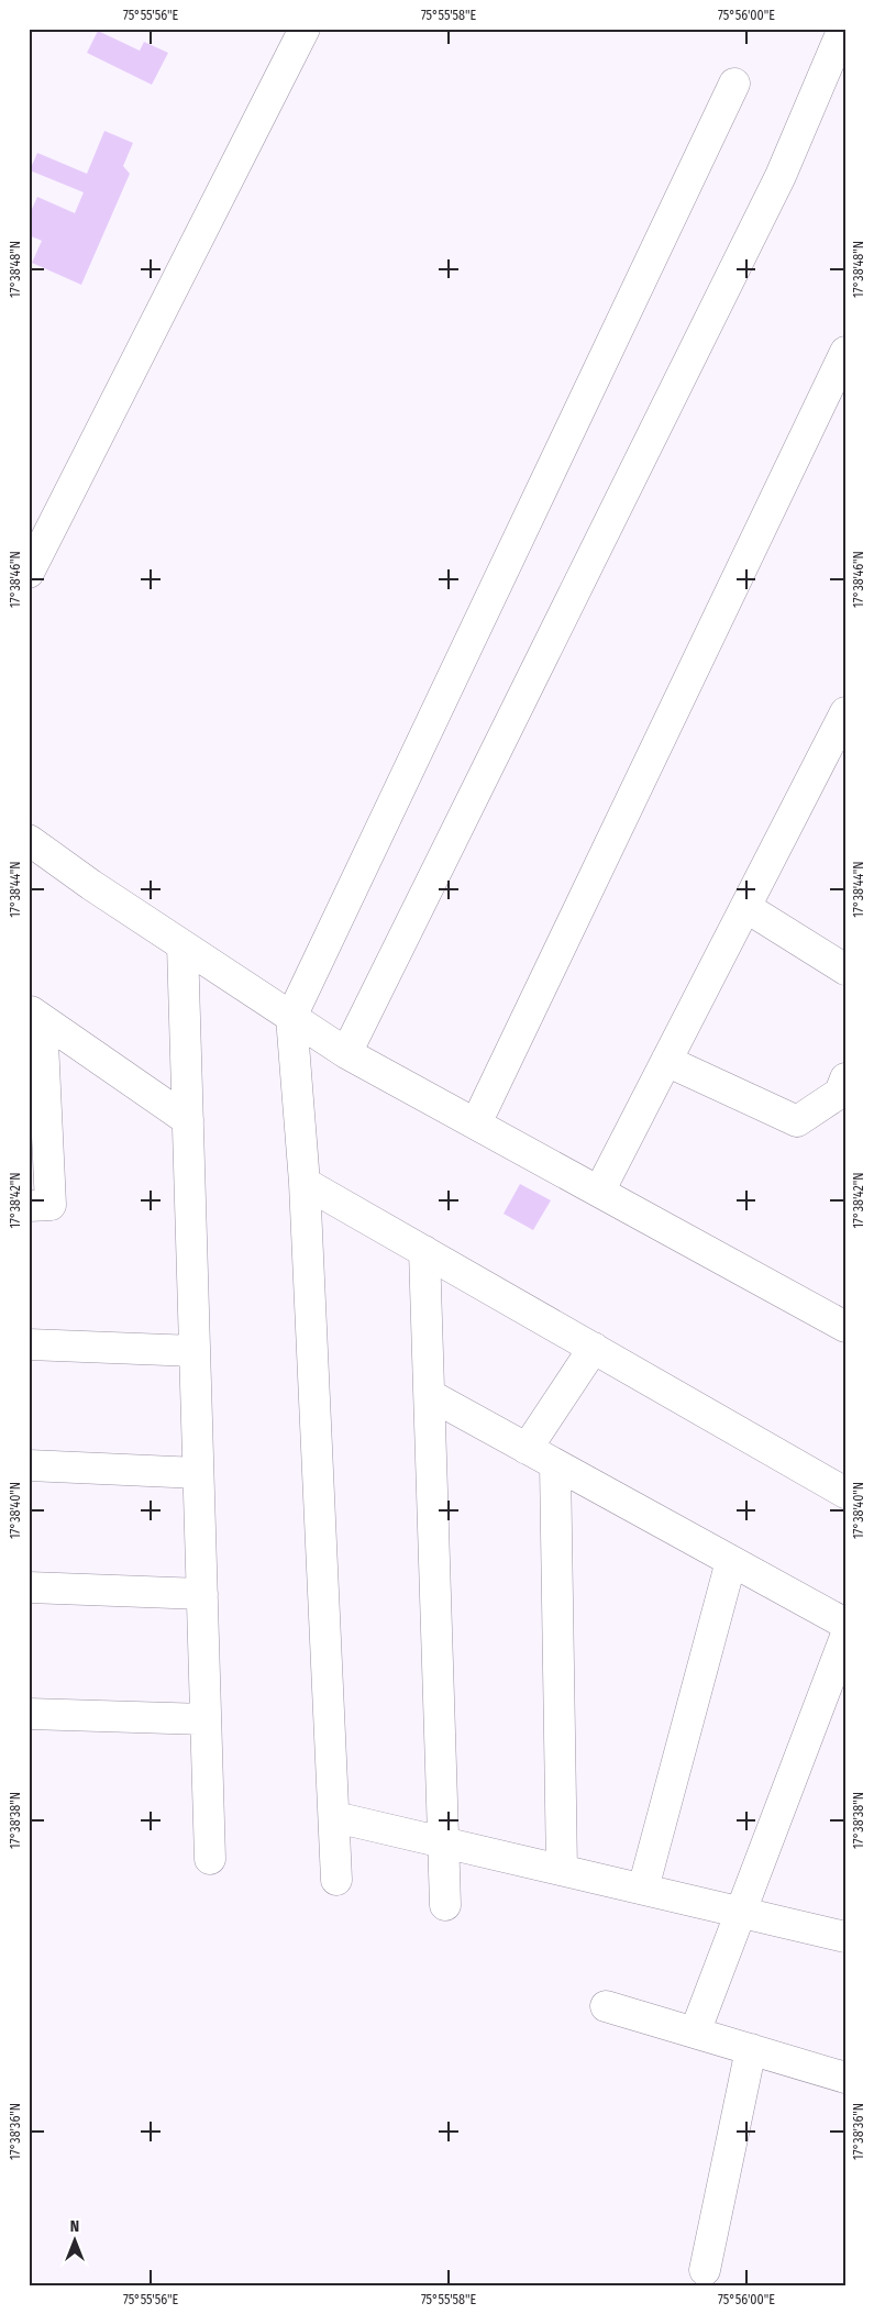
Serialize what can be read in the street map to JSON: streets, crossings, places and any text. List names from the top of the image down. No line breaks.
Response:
{"north":"top","coordinates":["75°55'56\"E","75°55'58\"E","75°56'00\"E","17°38'48\"N","17°38'46\"N","17°38'44\"N","17°38'42\"N","17°38'40\"N","17°38'38\"N","17°38'36\"N"]}
